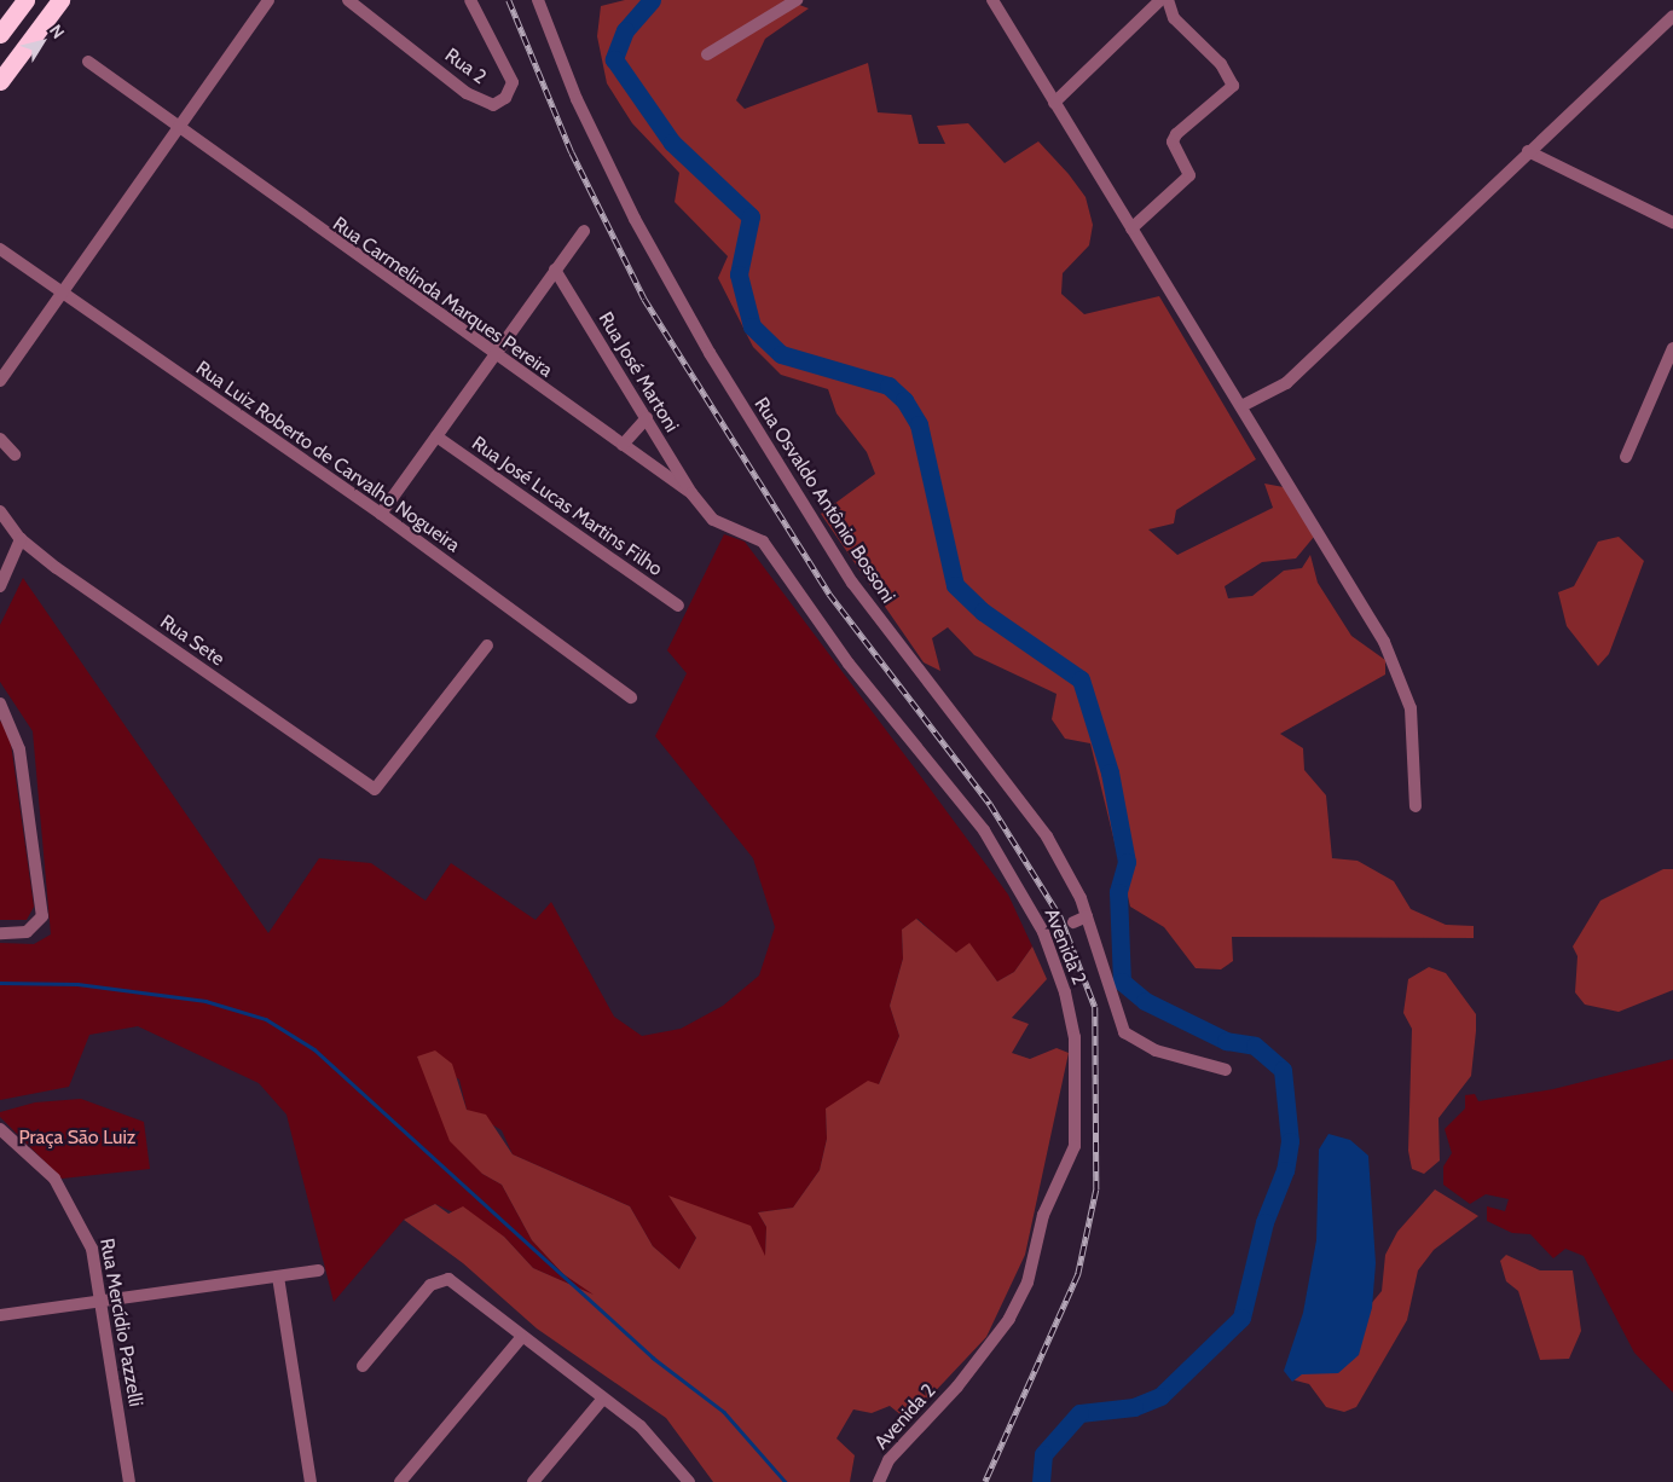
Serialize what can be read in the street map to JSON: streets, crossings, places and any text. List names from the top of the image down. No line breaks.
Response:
{"streets":{"street":["Rua 2","Rua Carmelinda Marques Pereira","Rua José Martoni","Rua Luiz Roberto de Carvalho Nogueira","Rua Osvaldo Antônio Bossoni","Rua José Lucas Martins Filho","Rua Sete","Avenida 2","Rua Mercídio Pazzelli"]},"crossings":[["Rua Carmelinda Marques Pereira","Rua José Martoni"],["Rua Carmelinda Marques Pereira","Avenida 2"],["Rua José Martoni","Avenida 2"]],"parks":["Praça São Luiz"],"north":"top right"}
